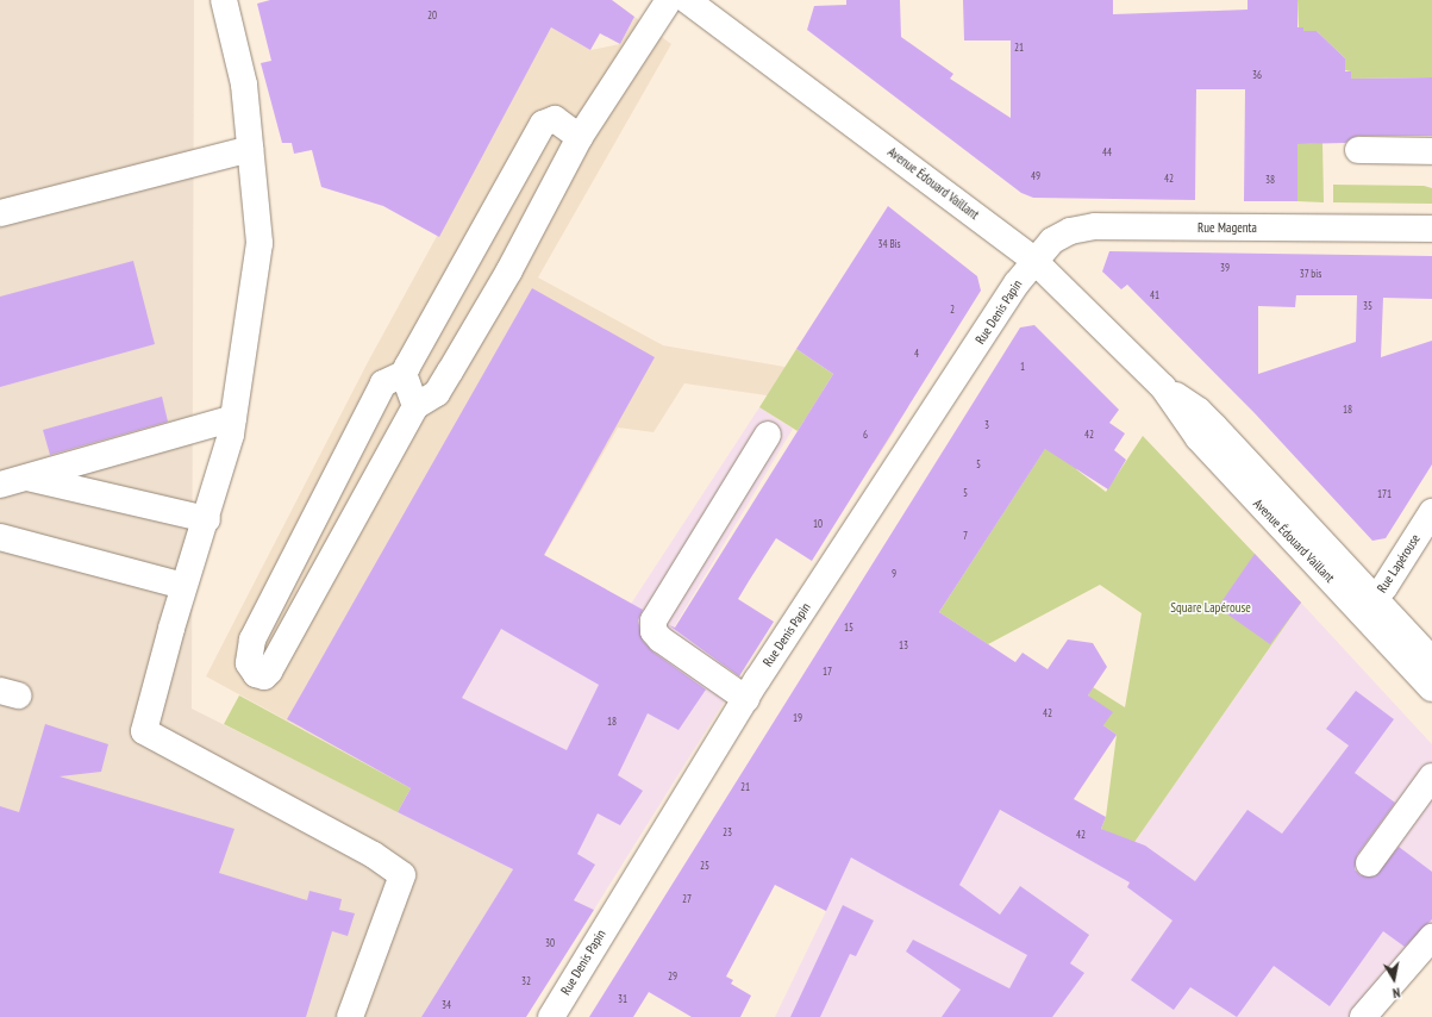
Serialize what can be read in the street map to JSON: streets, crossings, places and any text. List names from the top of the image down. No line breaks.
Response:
{"streets":{"street":["Avenue Édouard Vaillant","Rue Magenta","Rue Denis Papin","Rue Lapérouse"]},"crossings":[["Avenue Édouard Vaillant","Rue Magenta"],["Avenue Édouard Vaillant","Rue Denis Papin"],["Avenue Édouard Vaillant","Rue Lapérouse"],["Rue Magenta","Rue Denis Papin"]],"parks":["Square Lapérouse"],"house_numbers":["20","21","36","44","49","42","38","34 Bis","39","37 bis","41","35","2","4","1","18","3","6","42","5","5","171","10","7","9","15","13","17","42","19","18","21","23","42","25","27","30","29","32","31","34"],"north":"bottom"}
